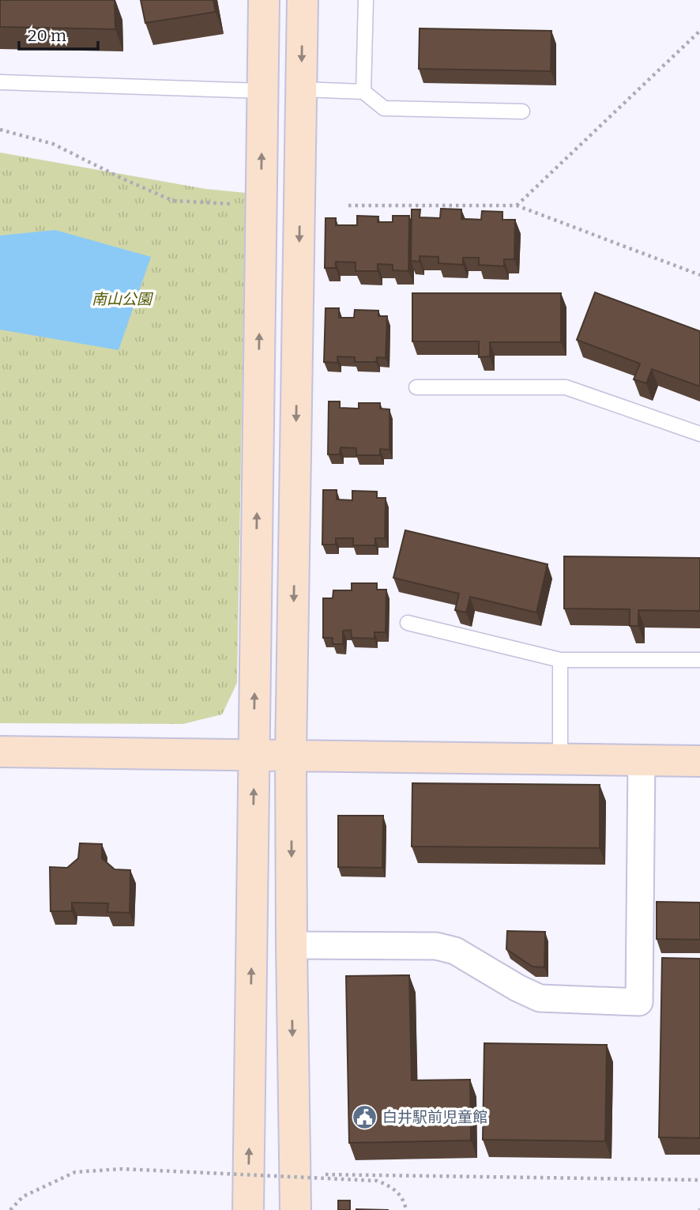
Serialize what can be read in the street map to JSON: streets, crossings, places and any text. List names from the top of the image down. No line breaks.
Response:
{"parks":["南山公園"],"places":{"public building":["白井駅前児童館"]},"scale_bar":"20 m"}
